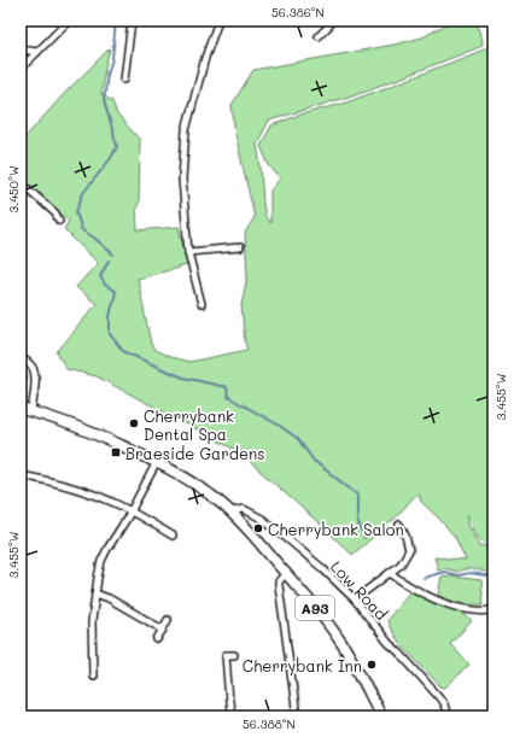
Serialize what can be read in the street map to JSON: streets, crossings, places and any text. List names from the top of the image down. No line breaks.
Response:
{"streets":{"main road":["A93"],"street":["Low Road"]},"crossings":[["Low Road","A93"]],"places":{"other":["Cherrybank Dental Spa","Cherrybank Salon","Cherrybank Inn"],"transit":["Braeside Gardens"]},"coordinates":["56.386°N","3.450°W","3.455°W","56.388°N"]}
